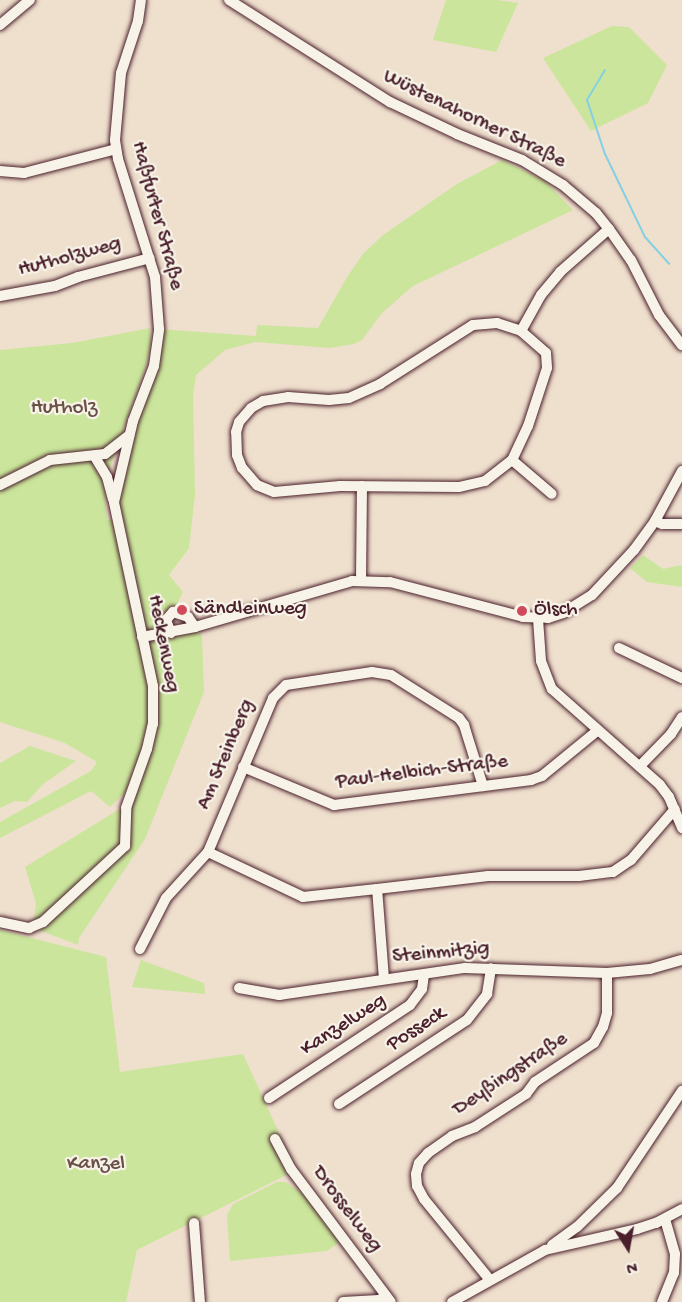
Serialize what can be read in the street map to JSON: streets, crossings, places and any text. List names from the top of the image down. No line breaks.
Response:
{"streets":{"street":["Wüstenahorner Straße","Haßfurter Straße","Hutholzweg","Heckenweg","Am Steinberg","Paul-Helbich-Straße","Steinmitzig","Kanzelweg","Posseck","Deyßingstraße","Drosselweg"]},"crossings":[["Haßfurter Straße","Hutholzweg"],["Haßfurter Straße","Heckenweg"],["Am Steinberg","Paul-Helbich-Straße"],["Steinmitzig","Kanzelweg"],["Steinmitzig","Posseck"],["Steinmitzig","Deyßingstraße"]],"parks":["Hutholz","Kanzel"],"places":["Sändleinweg","Ölsch"],"north":"bottom"}
